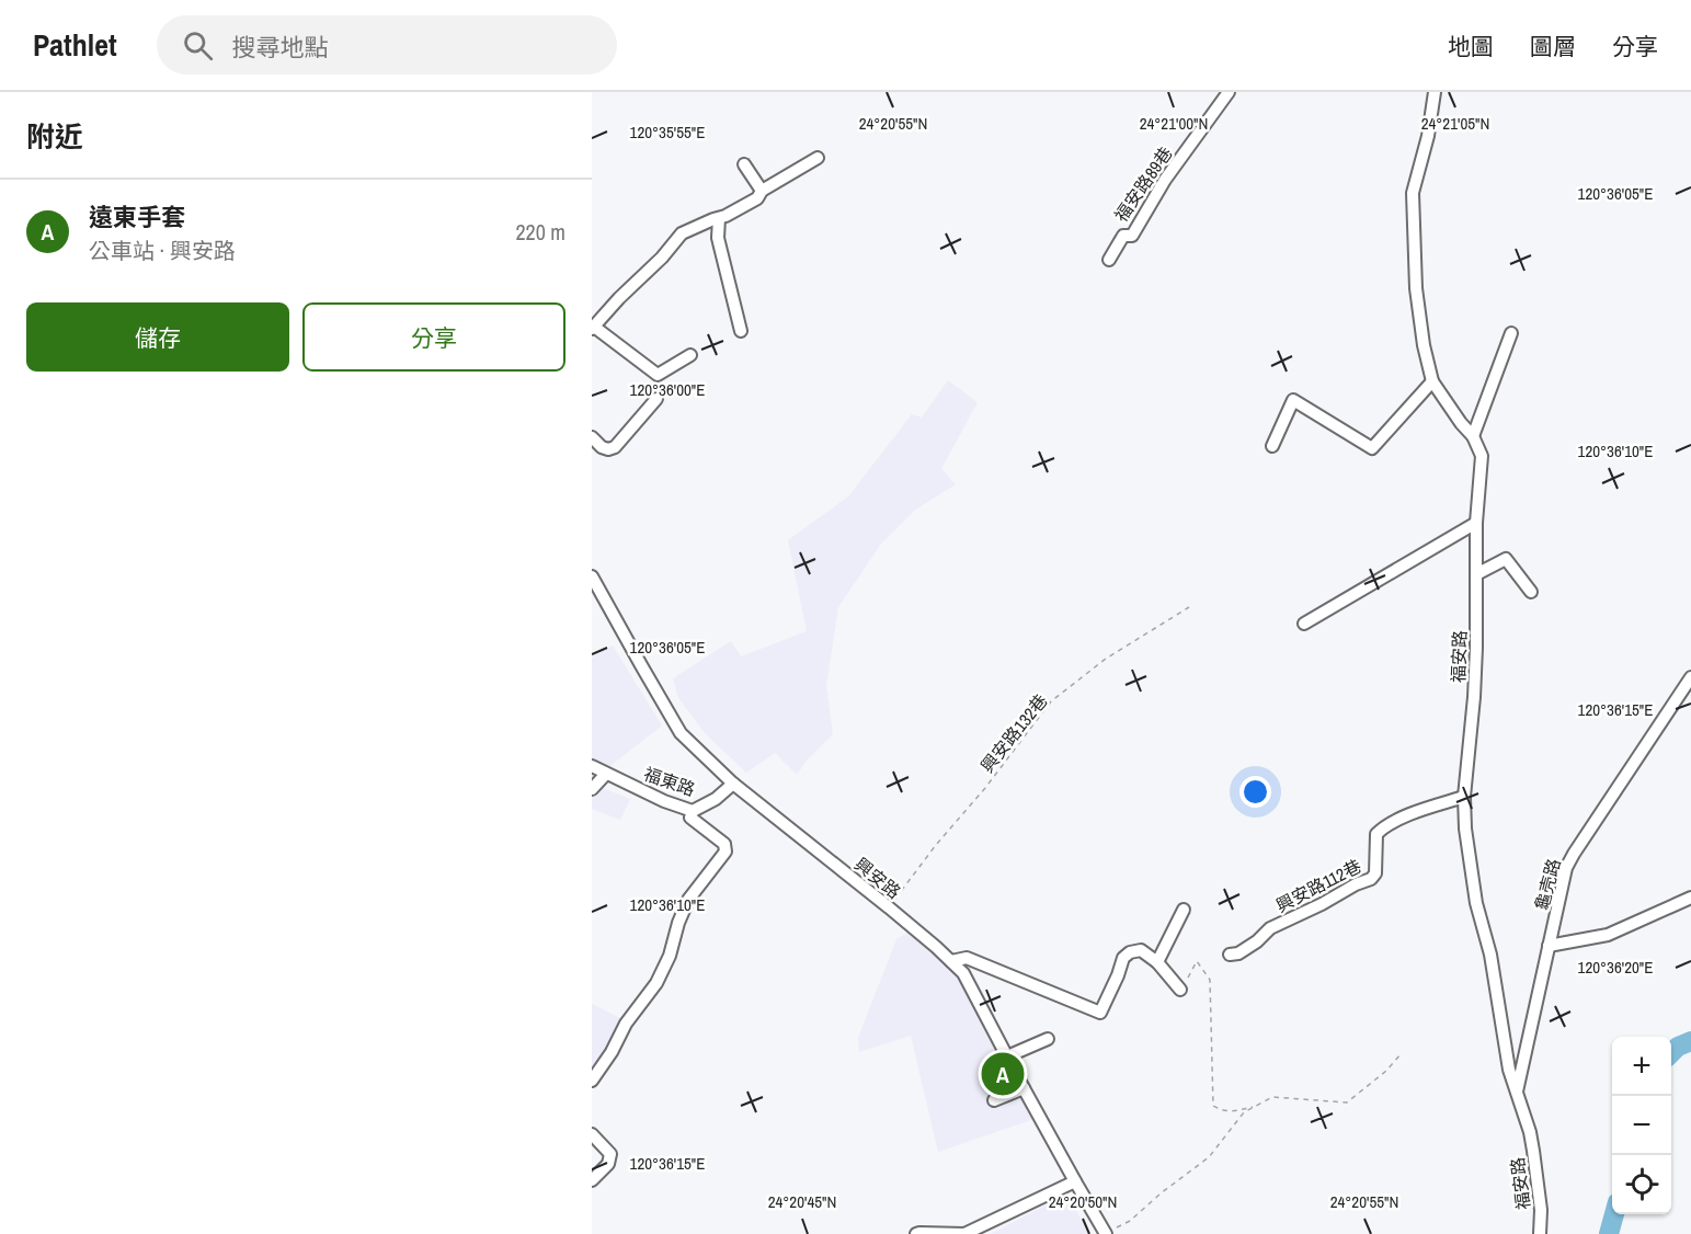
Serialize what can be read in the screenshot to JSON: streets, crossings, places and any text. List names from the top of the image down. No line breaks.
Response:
{"streets":{"street":["福安路89巷","福安路","福東路","興安路","龜壳路","興安路112巷"],"path":["興安路132巷"]},"crossings":[["福安路","龜壳路"],["福安路","興安路112巷"],["興安路132巷","興安路"],["福東路","興安路"]],"page":{"header":"Pathlet","search":"搜尋地點","nav":["地圖","圖層","分享"],"heading":"附近","list":[{"mark":"A","name":"遠東手套","note":"公車站 · 興安路","value":"220 m"}],"buttons":["儲存","分享"],"map_buttons":["+","−"],"pins":"A"},"coordinates":["24°20'55\"N","24°21'00\"N","24°21'05\"N","120°35'55\"E","120°36'05\"E","120°36'00\"E","120°36'10\"E","120°36'15\"E","120°36'20\"E","24°20'45\"N","24°20'50\"N"]}
